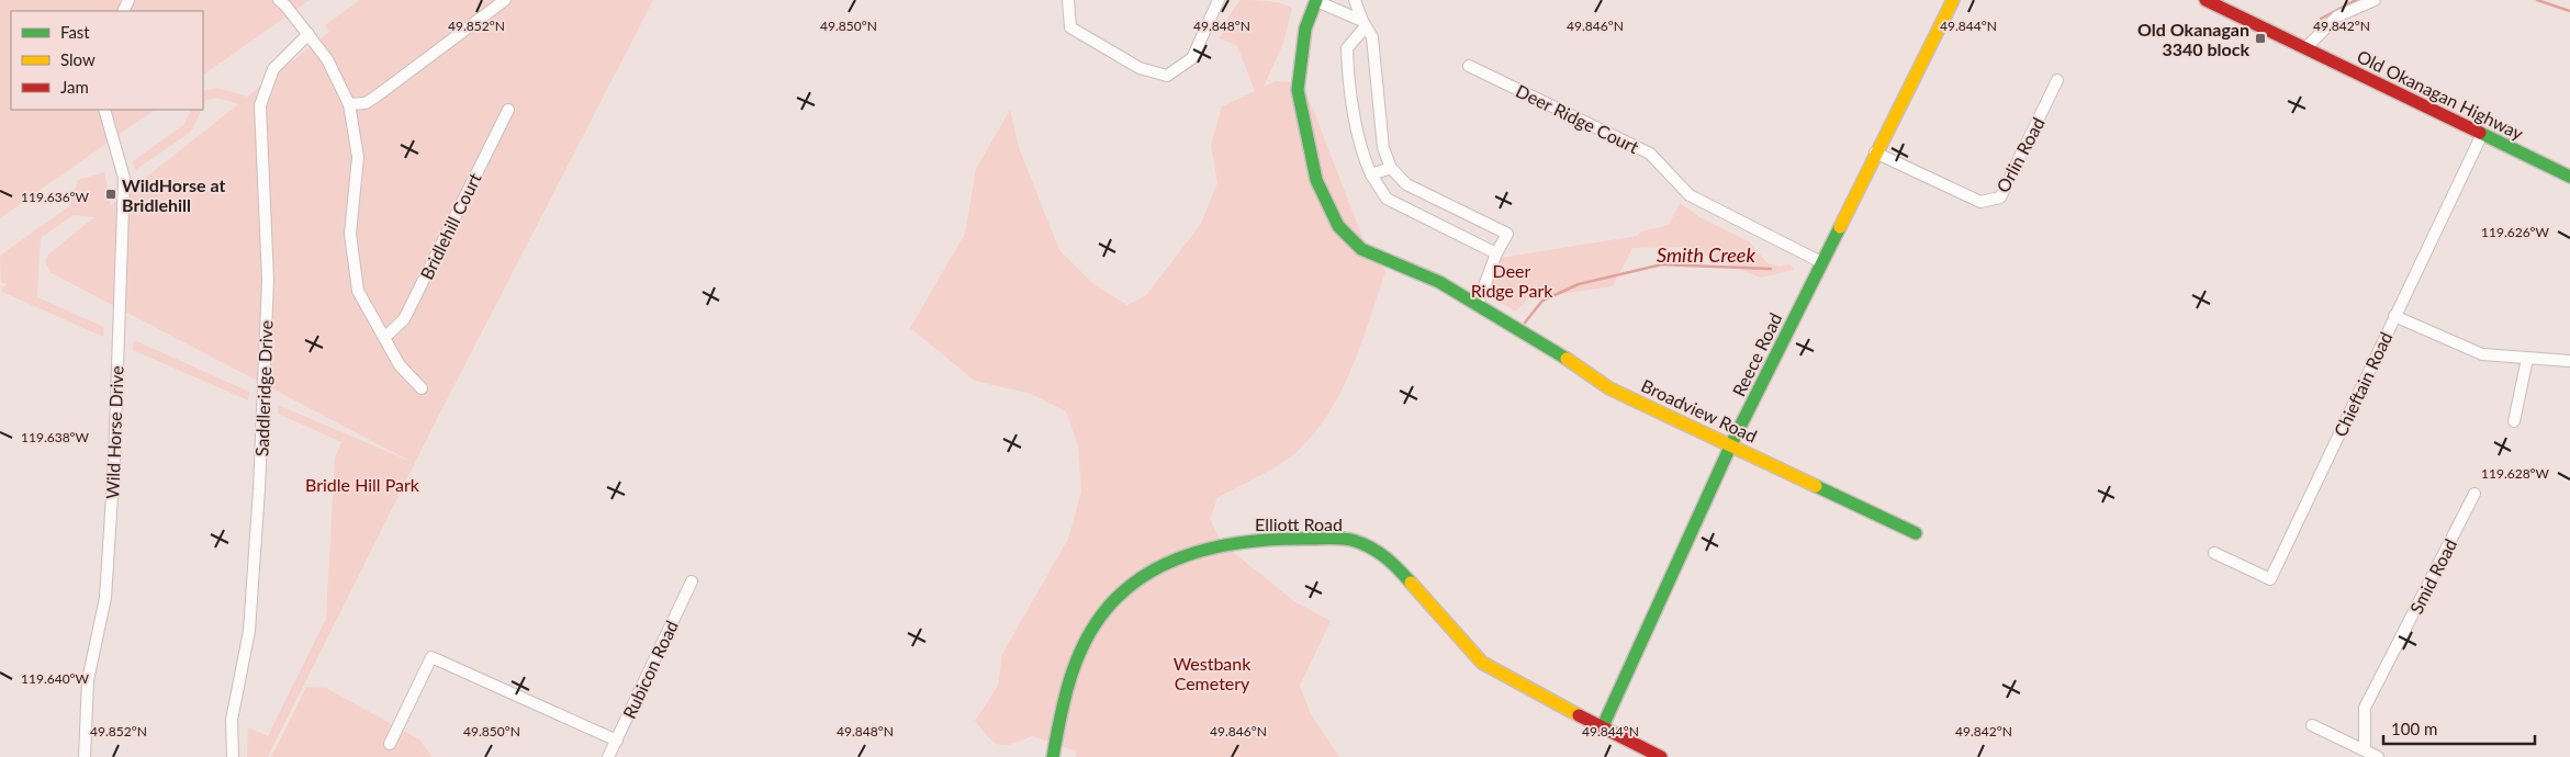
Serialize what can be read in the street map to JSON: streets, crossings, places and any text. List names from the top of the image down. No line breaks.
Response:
{"streets":{"street":["Old Okanagan Highway","Deer Ridge Court","Orlin Road","Bridlehill Court","Reece Road","Chieftain Road","Saddleridge Drive","Broadview Road","Wild Horse Drive","Elliott Road","Smid Road","Rubicon Road"]},"crossings":[["Old Okanagan Highway","Chieftain Road"],["Deer Ridge Court","Reece Road"],["Orlin Road","Reece Road"],["Reece Road","Broadview Road"],["Reece Road","Elliott Road"]],"water":["Smith Creek"],"parks":["Deer Ridge Park","Bridle Hill Park","Westbank Cemetery"],"places":{"transit":["Old Okanagan 3340 block","WildHorse at Bridlehill"]},"legend":["Fast","Slow","Jam"],"scale_bar":"100 m","coordinates":["49.852°N","49.850°N","49.848°N","49.846°N","49.844°N","49.842°N","119.636°W","119.626°W","119.638°W","119.628°W","119.640°W"]}
